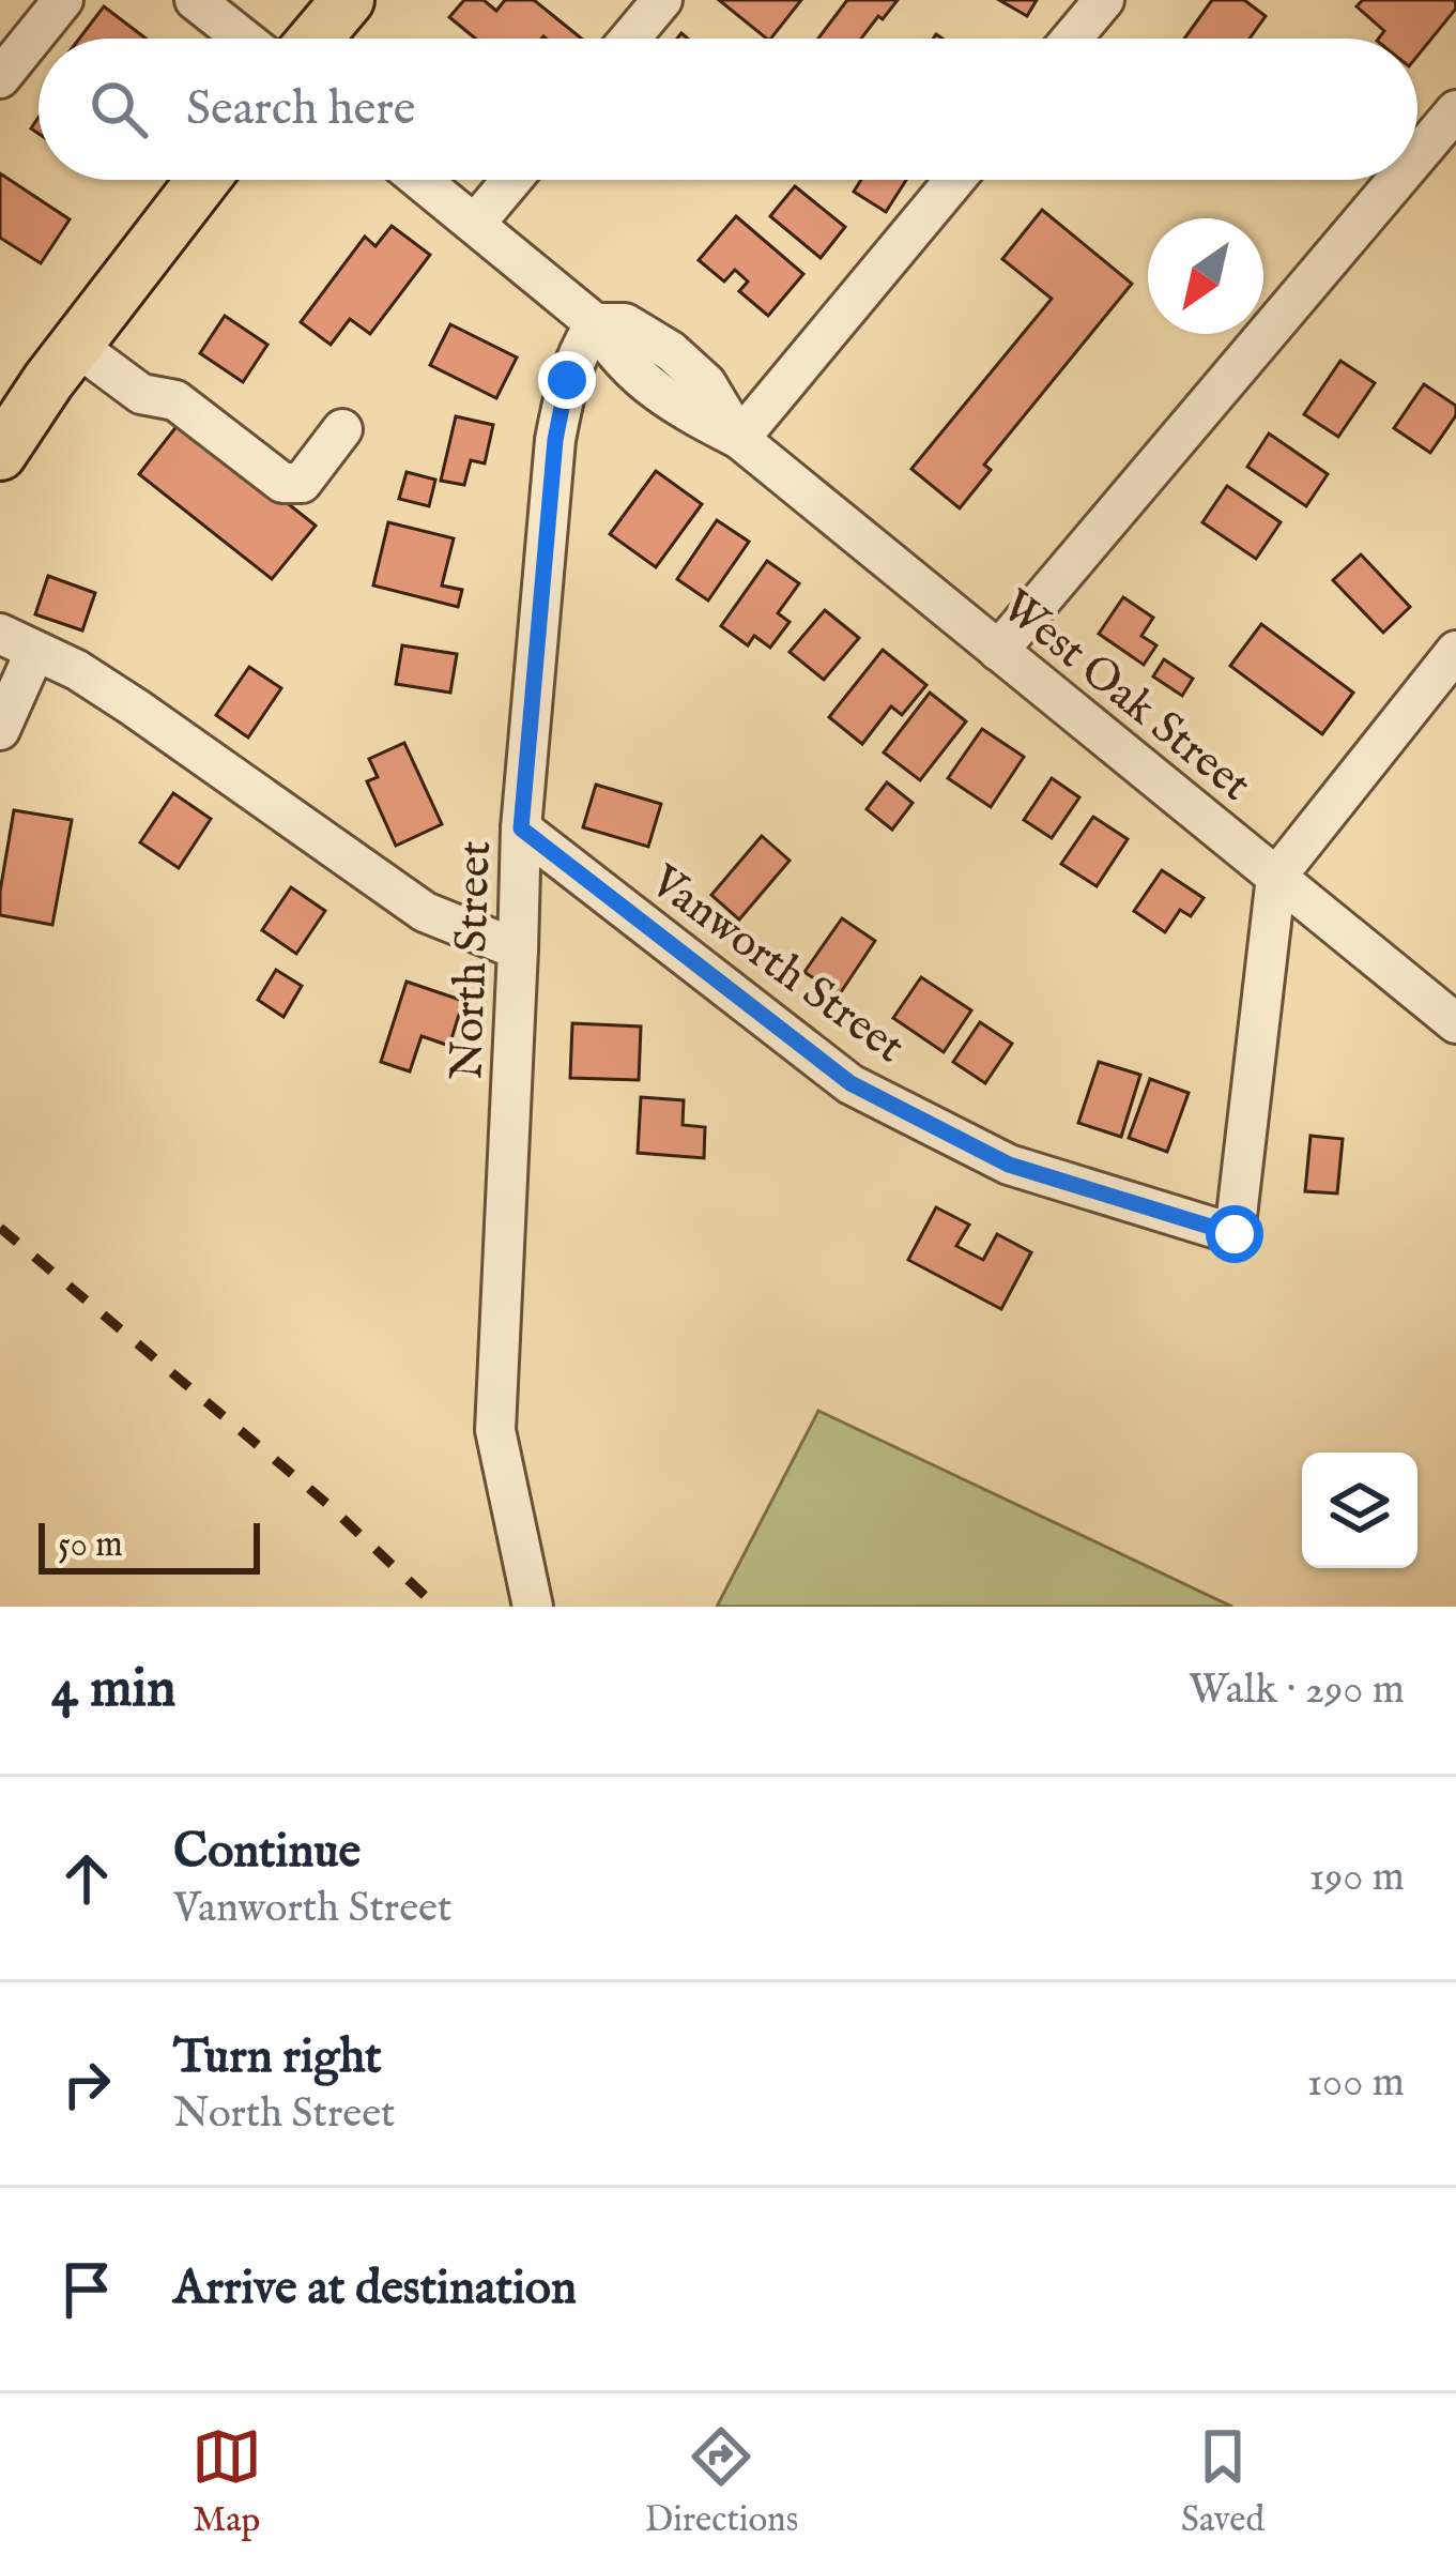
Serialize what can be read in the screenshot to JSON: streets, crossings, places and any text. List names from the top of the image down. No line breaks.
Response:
{"streets":{"street":["West Oak Street","North Street","Vanworth Street"]},"crossings":[["West Oak Street","North Street"],["West Oak Street","Vanworth Street"],["North Street","Vanworth Street"]],"scale_bar":"50 m","north":"bottom left","page":{"search":"Search here","scale":"50 m","heading":["4 min","Walk · 290 m"],"list":[["Continue","Vanworth Street","190 m"],["Turn right","North Street","100 m"],"Arrive at destination"],"nav":["Map","Directions","Saved"]}}
